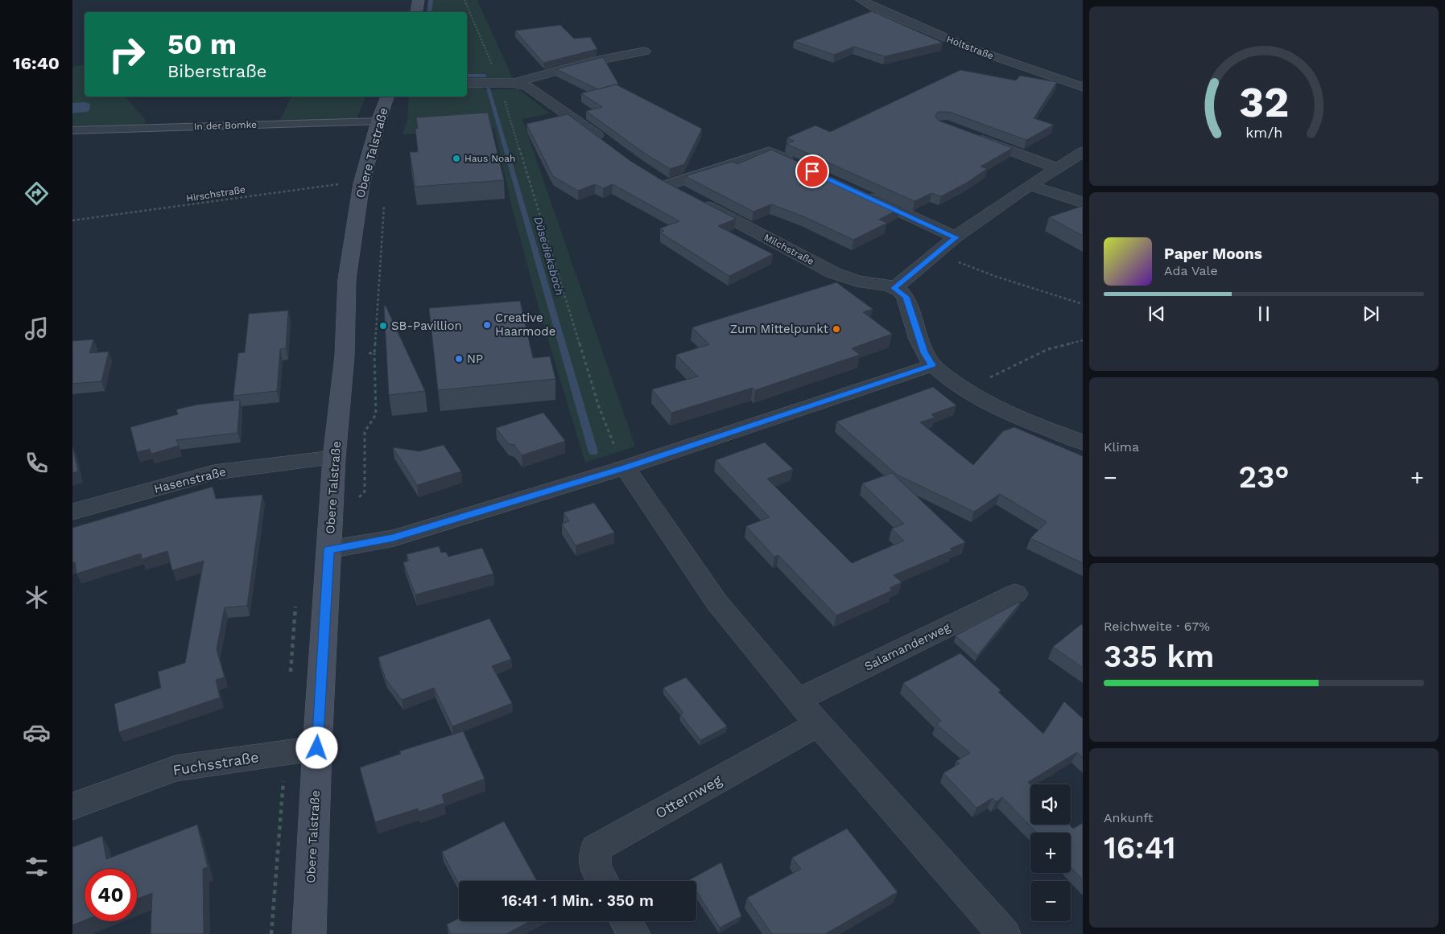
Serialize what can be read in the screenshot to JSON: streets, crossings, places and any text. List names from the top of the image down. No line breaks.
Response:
{"streets":{"street":["Holtstraße","Obere Talstraße","Milchstraße","Hasenstraße","Salamanderweg","Fuchsstraße","Otternweg"],"lane":["In der Bomke"],"path":["Hirschstraße"]},"crossings":[["In der Bomke","Obere Talstraße"],["Obere Talstraße","Hirschstraße"],["Obere Talstraße","Hasenstraße"],["Obere Talstraße","Fuchsstraße"]],"water":["Düsedieksbach"],"places":["Haus Noah","Creative Haarmode","SB-Pavillion","Zum Mittelpunkt","NP"],"page":{"tabs":"16:40","turn":["50 m","Biberstraße"],"song":["Paper Moons","Ada Vale"],"tile":["Klima",["Reichweite · 67%","335 km"],["Ankunft","16:41"]],"heat":["−","23°","+"],"map_buttons":["+","−"],"limit":"40","trip":"16:41 · 1 Min. · 350 m","gauge":["32","km/h"]}}
